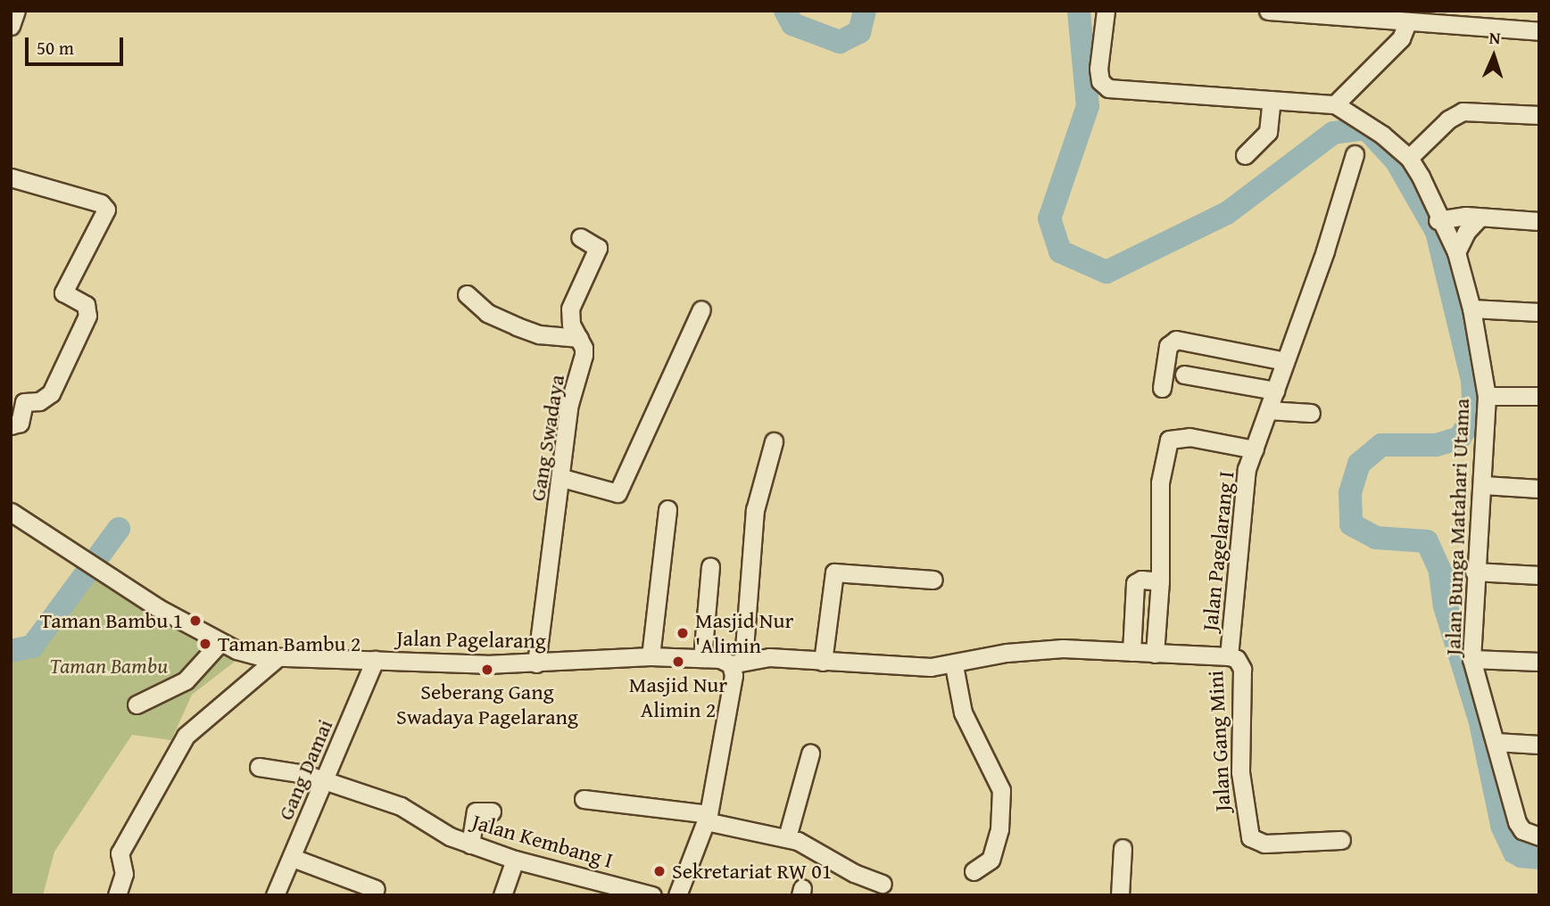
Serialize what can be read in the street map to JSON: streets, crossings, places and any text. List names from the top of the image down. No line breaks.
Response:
{"streets":{"street":["Gang Swadaya","Jalan Bunga Matahari Utama","Jalan Pagelarang I","Jalan Pagelarang","Jalan Gang Mini","Gang Damai","Jalan Kembang I"]},"crossings":[["Gang Swadaya","Jalan Pagelarang"],["Jalan Pagelarang I","Jalan Pagelarang"],["Jalan Pagelarang I","Jalan Gang Mini"],["Jalan Pagelarang","Gang Damai"],["Gang Damai","Jalan Kembang I"]],"parks":["Taman Bambu"],"places":["Taman Bambu 1","Masjid Nur 'Alimin","Taman Bambu 2","Masjid Nur Alimin 2","Seberang Gang Swadaya Pagelarang","Sekretariat RW 01"],"scale_bar":"50 m","north":"top"}
